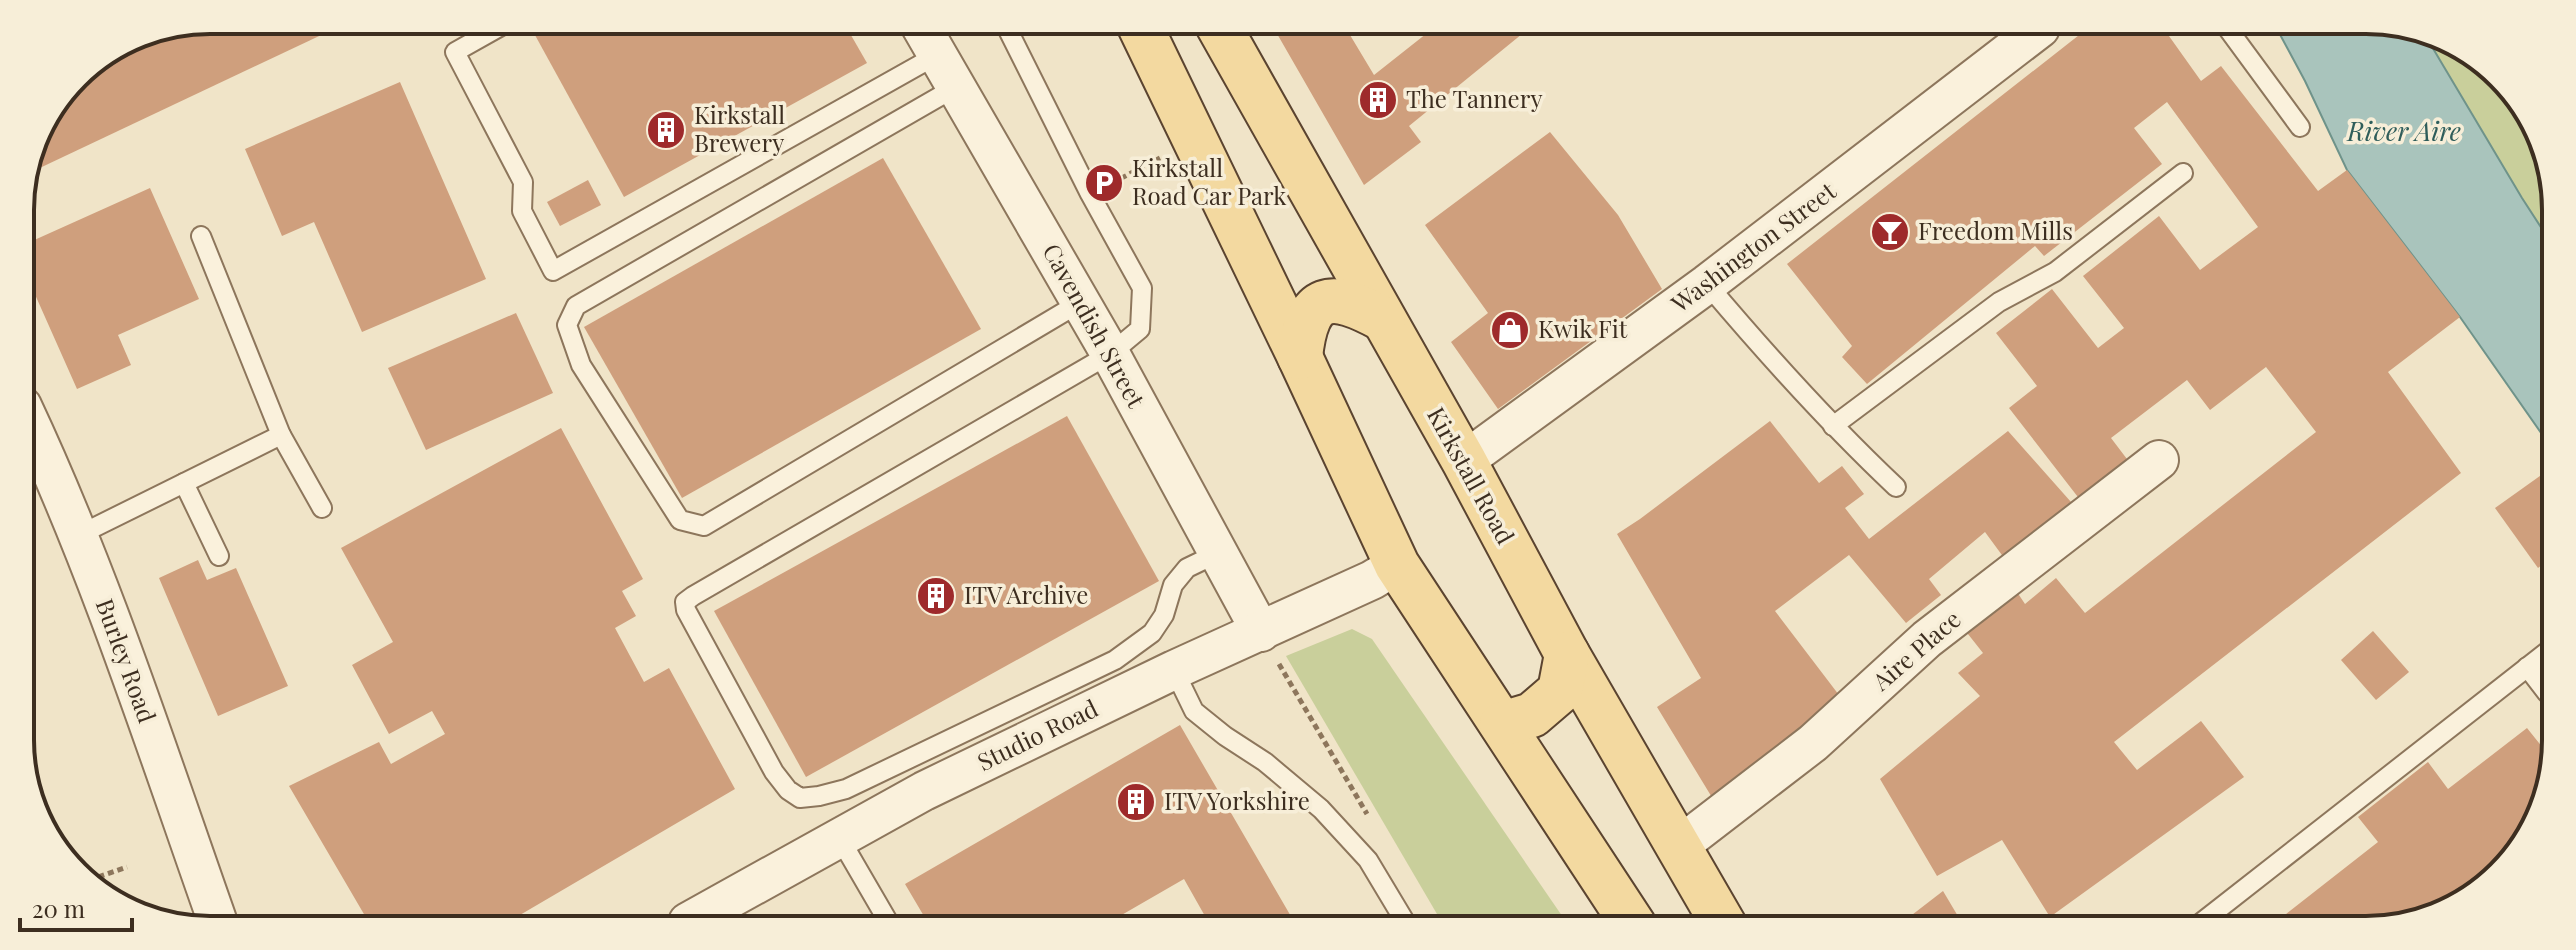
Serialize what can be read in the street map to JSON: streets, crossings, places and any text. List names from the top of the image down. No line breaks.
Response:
{"streets":{"main road":["Kirkstall Road"],"street":["Washington Street","Cavendish Street","Aire Place","Burley Road","Studio Road"]},"crossings":[["Washington Street","Kirkstall Road"],["Cavendish Street","Studio Road"],["Kirkstall Road","Aire Place"]],"water":["River Aire"],"places":{"building":["The Tannery","Kirkstall Brewery","ITV Archive","ITV Yorkshire"],"parking":["Kirkstall Road Car Park"],"bar":["Freedom Mills"],"shop":["Kwik Fit"]},"scale_bar":"20 m"}
